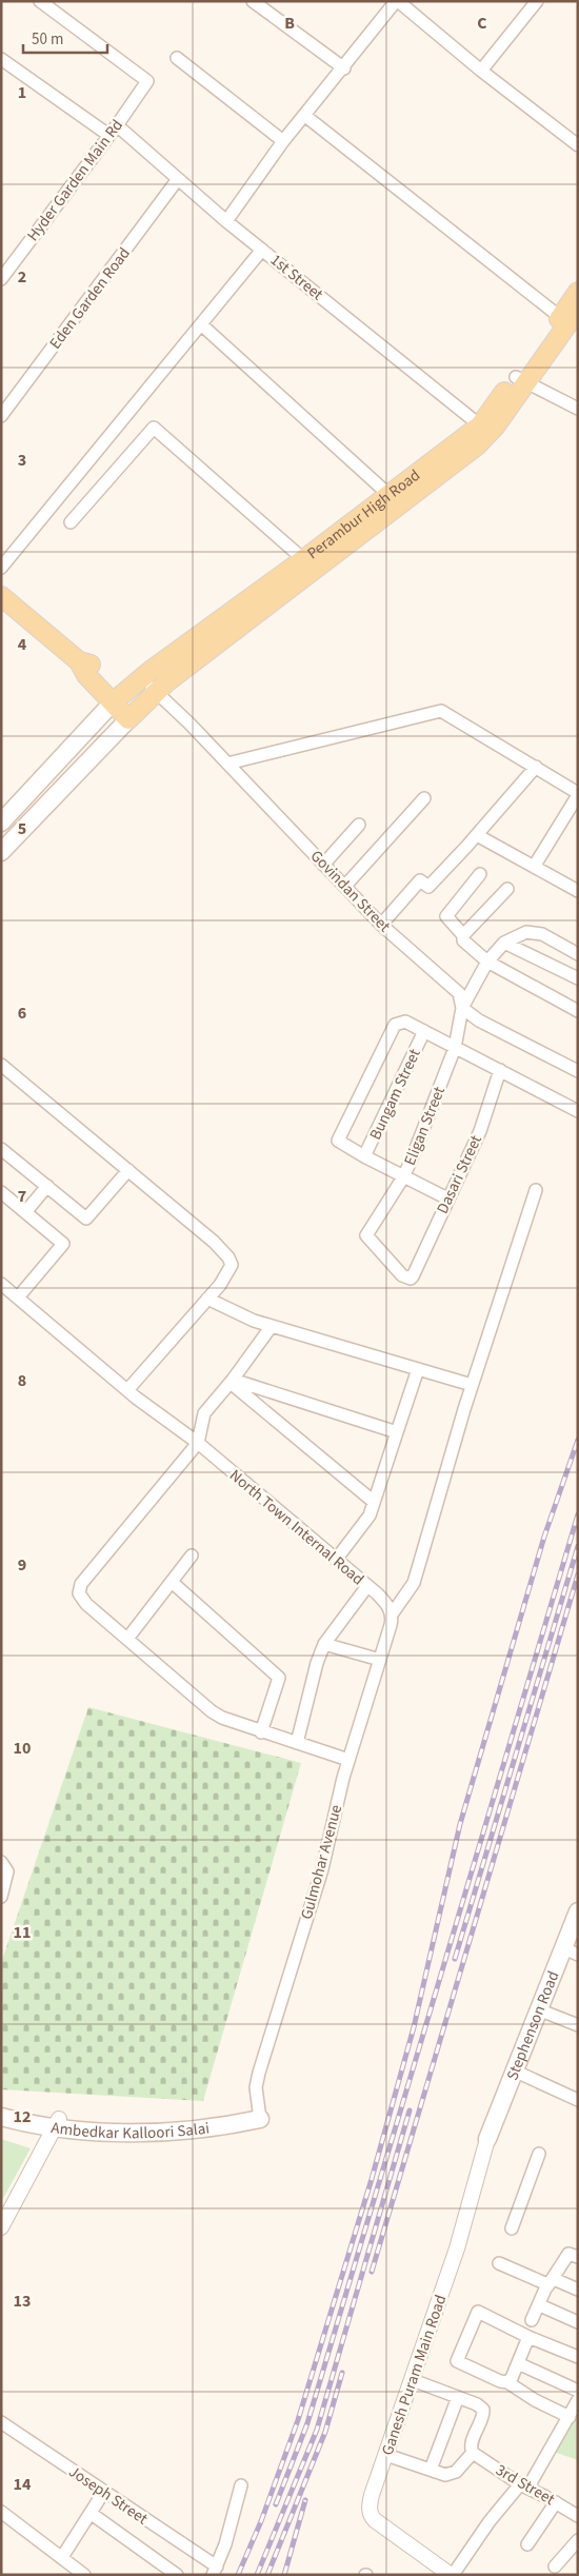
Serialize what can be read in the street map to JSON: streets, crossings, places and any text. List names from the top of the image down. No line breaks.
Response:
{"streets":{"main road":["Perambur High Road","Stephenson Road","Ambedkar Kalloori Salai"],"street":["Hyder Garden Main Rd","1st Street","Eden Garden Road","Govindan Street","Bungam Street","Eligan Street","Dasari Street","North Town Internal Road","Gulmohar Avenue","Ganesh Puram Main Road","3rd Street","Joseph Street"]},"crossings":[["Hyder Garden Main Rd","1st Street"],["1st Street","Eden Garden Road"],["1st Street","Perambur High Road"],["Perambur High Road","Govindan Street"],["Govindan Street","Eligan Street"],["Eligan Street","Dasari Street"],["North Town Internal Road","Gulmohar Avenue"],["Gulmohar Avenue","Ambedkar Kalloori Salai"],["Stephenson Road","Ganesh Puram Main Road"]],"scale_bar":"50 m","grid":{"columns":["B","C"],"rows":["1","2","3","4","5","6","7","8","9","10","11","12","13","14"]}}
